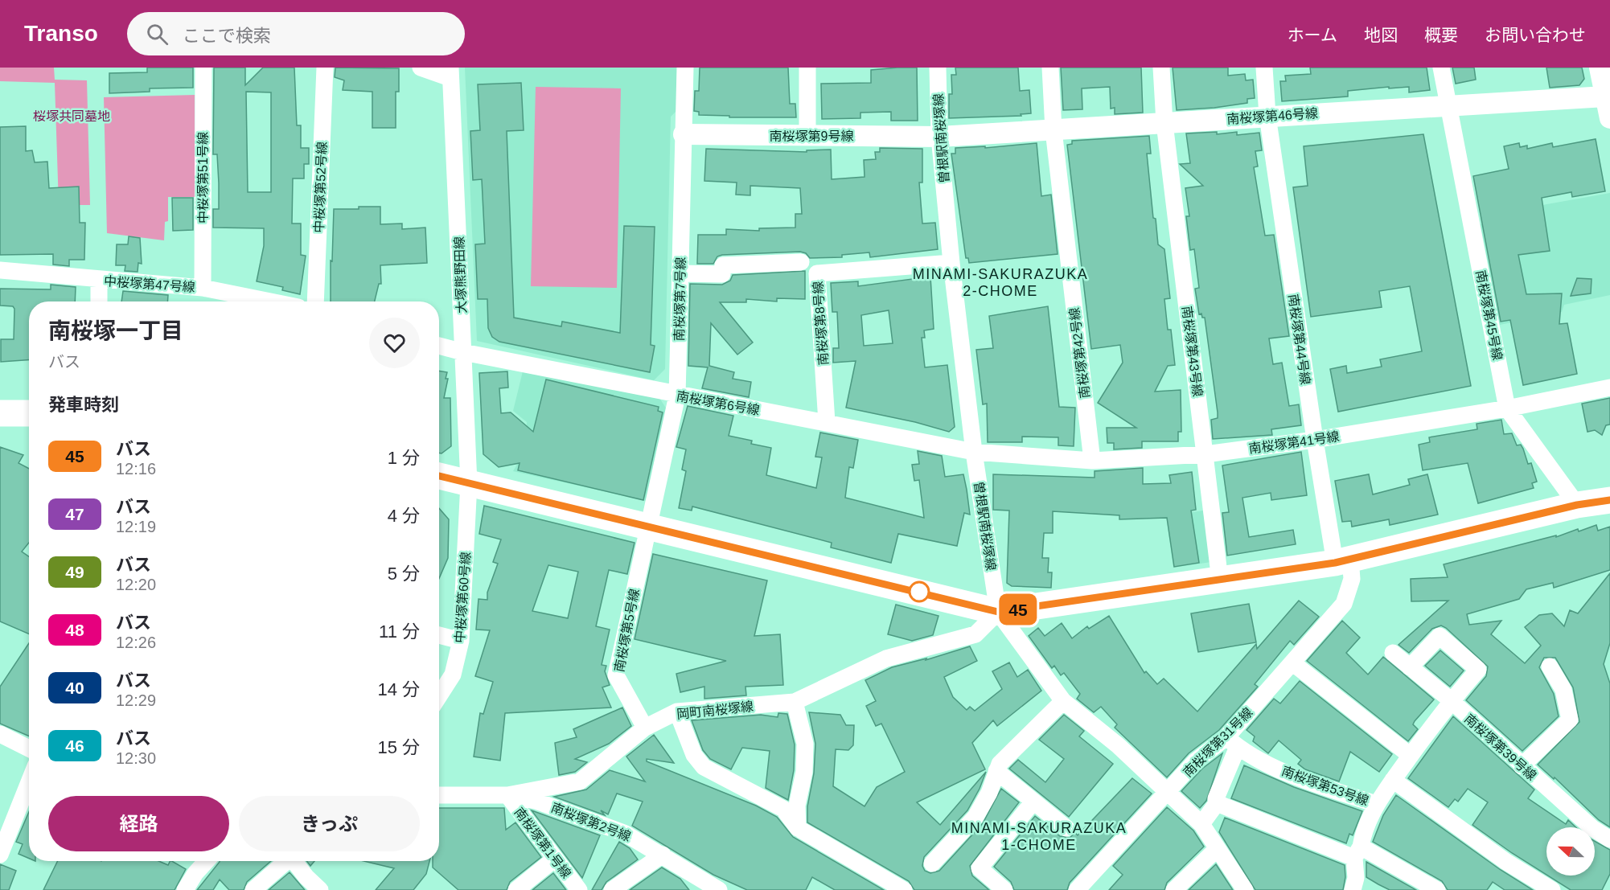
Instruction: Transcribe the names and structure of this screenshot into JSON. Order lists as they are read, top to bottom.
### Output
{
  "streets": {
    "street": [
      "南桜塚第46号線",
      "南桜塚第9号線",
      "曽根駅南桜塚線",
      "中桜塚第51号線",
      "中桜塚第52号線",
      "大塚熊野田線",
      "中桜塚第47号線",
      "南桜塚第7号線",
      "南桜塚第45号線",
      "南桜塚第8号線",
      "南桜塚第44号線",
      "南桜塚第43号線",
      "南桜塚第42号線",
      "南桜塚第6号線",
      "南桜塚第41号線",
      "中桜塚第60号線",
      "南桜塚第5号線",
      "岡町南桜塚線",
      "南桜塚第31号線",
      "南桜塚第39号線",
      "南桜塚第53号線",
      "南桜塚第2号線",
      "南桜塚第1号線"
    ]
  },
  "crossings": [
    ["南桜塚第46号線", "南桜塚第9号線"],
    ["南桜塚第46号線", "曽根駅南桜塚線"],
    ["南桜塚第46号線", "南桜塚第45号線"],
    ["南桜塚第46号線", "南桜塚第44号線"],
    ["南桜塚第46号線", "南桜塚第43号線"],
    ["南桜塚第46号線", "南桜塚第42号線"],
    ["南桜塚第9号線", "曽根駅南桜塚線"],
    ["南桜塚第9号線", "南桜塚第7号線"],
    ["曽根駅南桜塚線", "南桜塚第8号線"],
    ["曽根駅南桜塚線", "南桜塚第6号線"],
    ["曽根駅南桜塚線", "南桜塚第41号線"],
    ["曽根駅南桜塚線", "岡町南桜塚線"],
    ["曽根駅南桜塚線", "南桜塚第31号線"],
    ["中桜塚第51号線", "中桜塚第47号線"],
    ["大塚熊野田線", "南桜塚第6号線"],
    ["大塚熊野田線", "中桜塚第60号線"],
    ["南桜塚第7号線", "南桜塚第6号線"],
    ["南桜塚第7号線", "南桜塚第5号線"],
    ["南桜塚第45号線", "南桜塚第41号線"],
    ["南桜塚第8号線", "南桜塚第6号線"],
    ["南桜塚第44号線", "南桜塚第41号線"],
    ["南桜塚第44号線", "南桜塚第31号線"],
    ["南桜塚第43号線", "南桜塚第41号線"],
    ["南桜塚第42号線", "南桜塚第41号線"],
    ["南桜塚第6号線", "南桜塚第41号線"],
    ["南桜塚第5号線", "岡町南桜塚線"],
    ["岡町南桜塚線", "南桜塚第2号線"],
    ["岡町南桜塚線", "南桜塚第1号線"],
    ["南桜塚第31号線", "南桜塚第53号線"],
    ["南桜塚第2号線", "南桜塚第1号線"]
  ],
  "districts": ["MINAMI-SAKURAZUKA 2-CHOME", "MINAMI-SAKURAZUKA 1-CHOME"],
  "parks": ["桜塚共同墓地"],
  "lines": ["bus line 45"],
  "north": "left",
  "page": {
    "header": "Transo",
    "search": "ここで検索",
    "nav": [
      "ホーム",
      "地図",
      "概要",
      "お問い合わせ"
    ],
    "on_map": "45",
    "heading": [
      ["南桜塚一丁目", "バス"],
      "発車時刻"
    ],
    "list": [
      {
        "mark": "45",
        "name": "バス",
        "note": "12:16",
        "value": "1 分"
      },
      {
        "mark": "47",
        "name": "バス",
        "note": "12:19",
        "value": "4 分"
      },
      {
        "mark": "49",
        "name": "バス",
        "note": "12:20",
        "value": "5 分"
      },
      {
        "mark": "48",
        "name": "バス",
        "note": "12:26",
        "value": "11 分"
      },
      {
        "mark": "40",
        "name": "バス",
        "note": "12:29",
        "value": "14 分"
      },
      {
        "mark": "46",
        "name": "バス",
        "note": "12:30",
        "value": "15 分"
      }
    ],
    "buttons": ["経路", "きっぷ"]
  }
}
